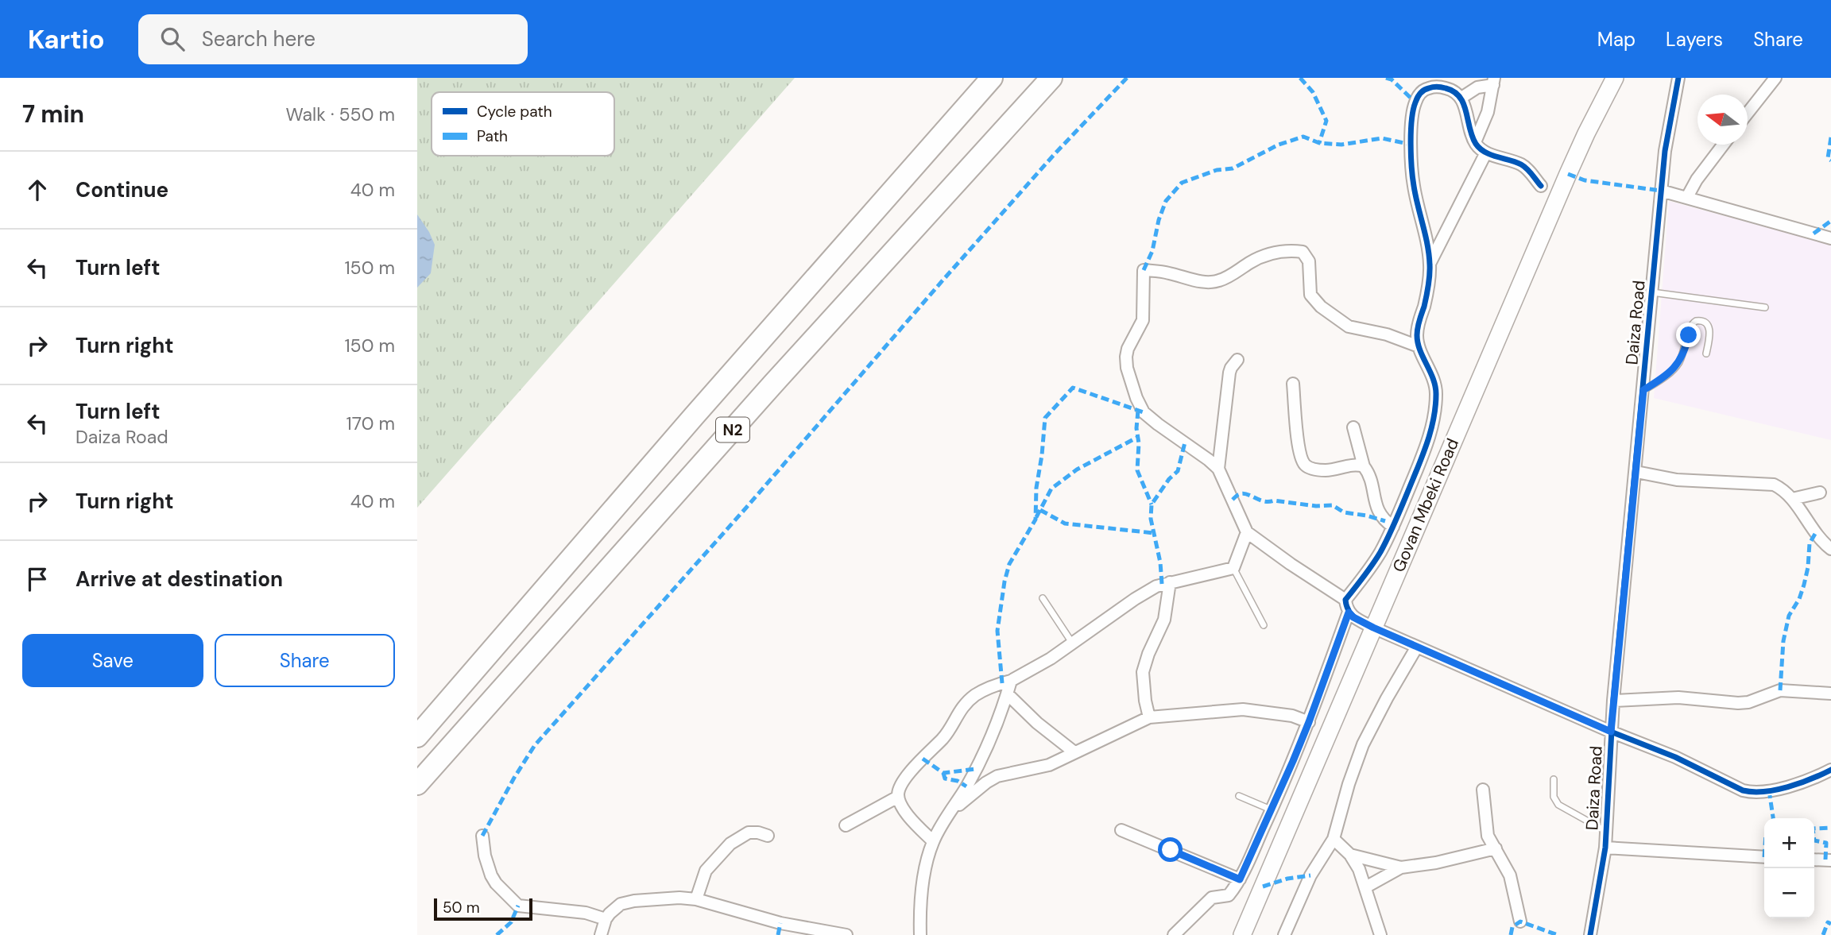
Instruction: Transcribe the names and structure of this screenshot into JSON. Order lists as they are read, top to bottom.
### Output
{
  "streets": {
    "highway": ["N2"],
    "main road": ["Govan Mbeki Road"],
    "street": ["Daiza Road"]
  },
  "legend": ["Cycle path", "Path"],
  "scale_bar": "50 m",
  "north": "left",
  "page": {
    "header": "Kartio",
    "search": "Search here",
    "nav": ["Map", "Layers", "Share"],
    "heading": ["7 min", "Walk · 550 m"],
    "list": [
      ["Continue", "40 m"],
      ["Turn left", "150 m"],
      ["Turn right", "150 m"],
      ["Turn left", "Daiza Road", "170 m"],
      ["Turn right", "40 m"],
      "Arrive at destination"
    ],
    "buttons": ["Save", "Share"],
    "map_buttons": ["+", "−"],
    "scale": "50 m"
  }
}
